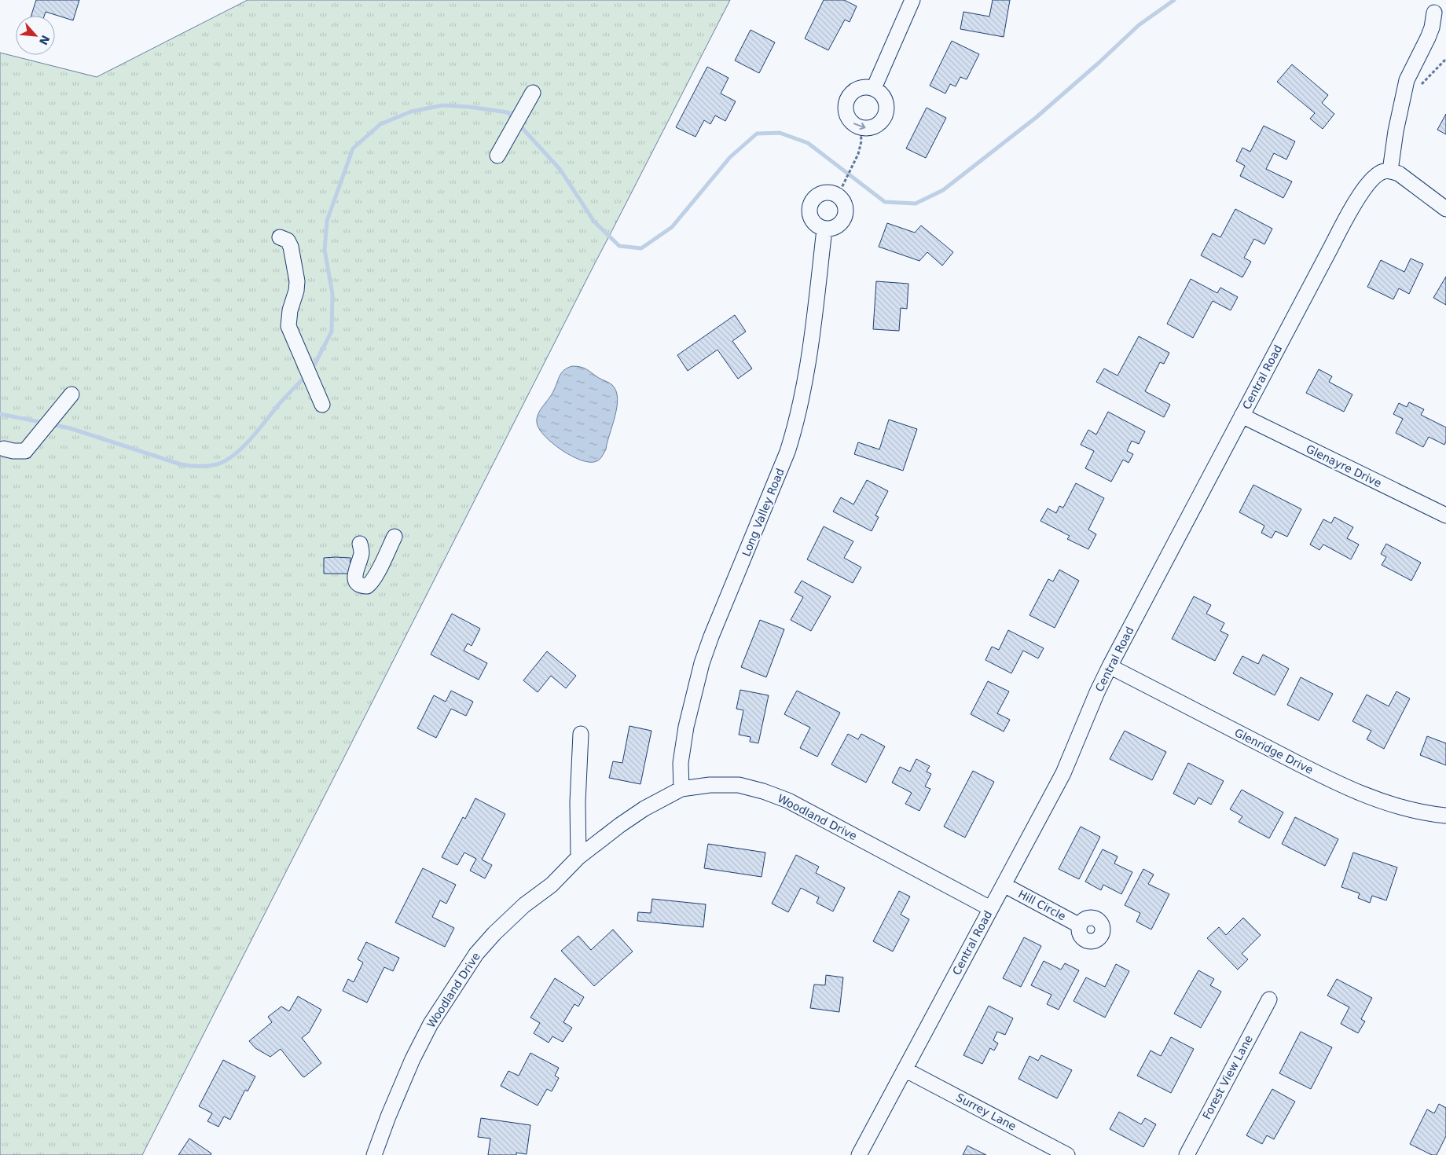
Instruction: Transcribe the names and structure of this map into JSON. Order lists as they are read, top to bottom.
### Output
{
  "streets": {
    "street": [
      "Central Road",
      "Glenayre Drive",
      "Long Valley Road",
      "Glenridge Drive",
      "Woodland Drive",
      "Hill Circle",
      "Forest View Lane",
      "Surrey Lane"
    ]
  },
  "crossings": [
    ["Central Road", "Glenayre Drive"],
    ["Central Road", "Glenridge Drive"],
    ["Central Road", "Woodland Drive"],
    ["Central Road", "Hill Circle"],
    ["Central Road", "Surrey Lane"],
    ["Long Valley Road", "Woodland Drive"]
  ],
  "north": "bottom right"
}
